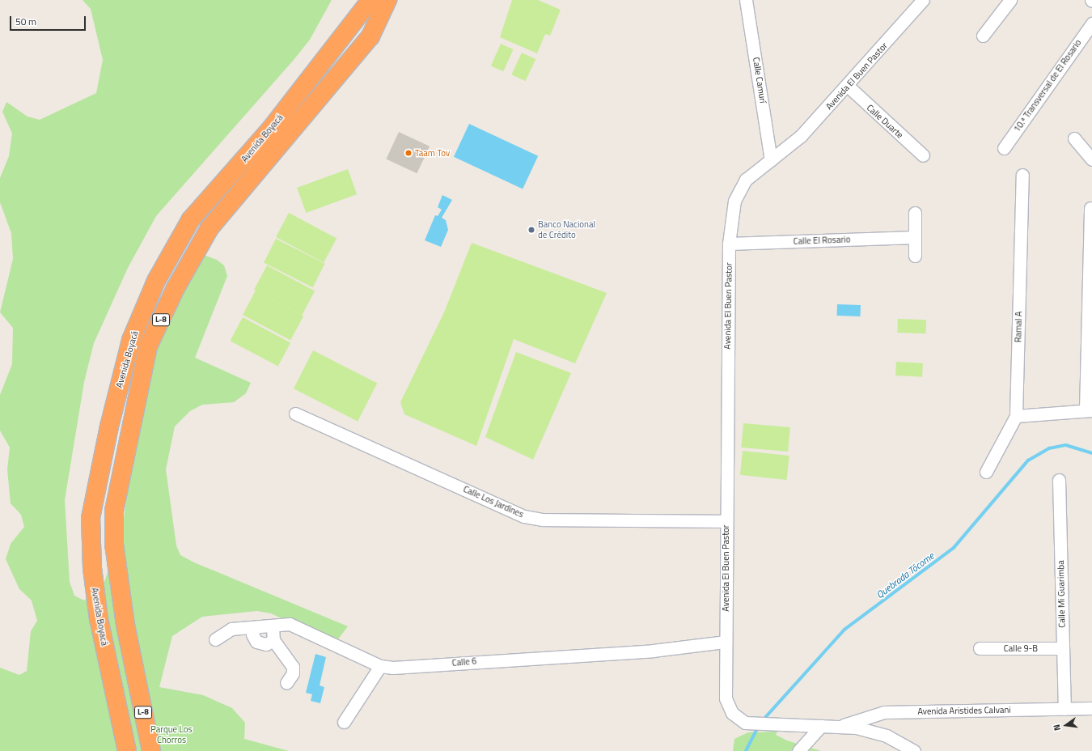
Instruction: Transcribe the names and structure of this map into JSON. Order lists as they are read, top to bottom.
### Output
{
  "streets": {
    "highway": ["Avenida Boyacá", "L-8"],
    "street": [
      "Avenida El Buen Pastor",
      "Calle Camurí",
      "10.ª Transversal de El Rosario",
      "Calle Duarte",
      "Calle El Rosario",
      "Ramal A",
      "Calle Los Jardines",
      "Calle Mi Guarimba",
      "Calle 9-B",
      "Calle 6",
      "Avenida Aristides Calvani"
    ]
  },
  "crossings": [
    ["Avenida El Buen Pastor", "Calle Camurí"],
    ["Avenida El Buen Pastor", "Calle Duarte"],
    ["Avenida El Buen Pastor", "Calle El Rosario"],
    ["Avenida El Buen Pastor", "Calle Los Jardines"],
    ["Avenida El Buen Pastor", "Calle 6"],
    ["Avenida El Buen Pastor", "Avenida Aristides Calvani"],
    ["Calle Mi Guarimba", "Calle 9-B"],
    ["Calle Mi Guarimba", "Avenida Aristides Calvani"]
  ],
  "water": ["Quebrada Tócome"],
  "parks": ["Parque Los Chorros"],
  "places": ["Taam Tov", "Banco Nacional de Crédito"],
  "scale_bar": "50 m",
  "north": "left"
}
